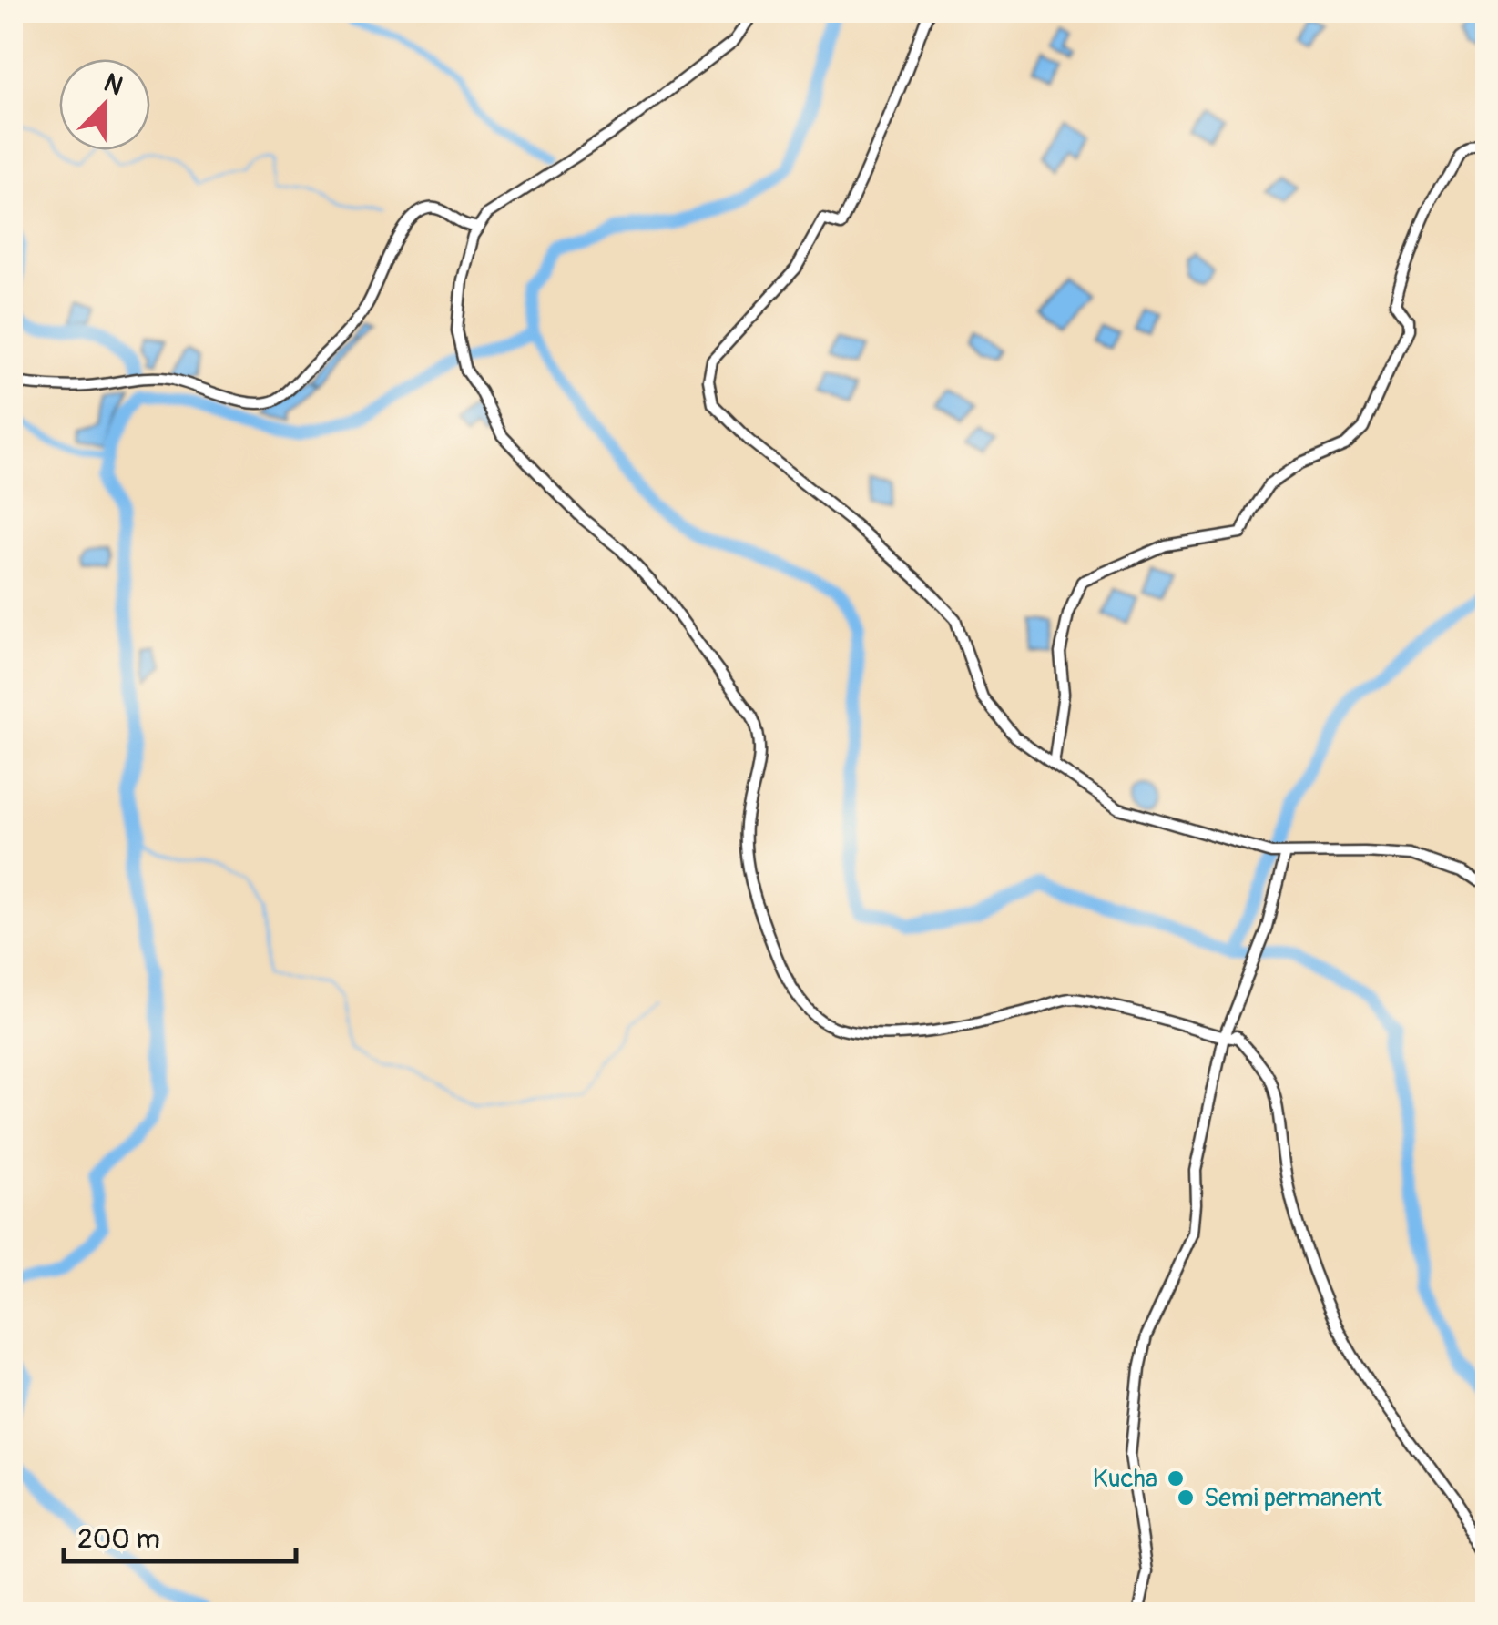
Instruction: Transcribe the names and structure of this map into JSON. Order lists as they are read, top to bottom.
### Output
{
  "places": ["Kucha", "Semi permanent"],
  "scale_bar": "200 m",
  "north": "top right"
}
